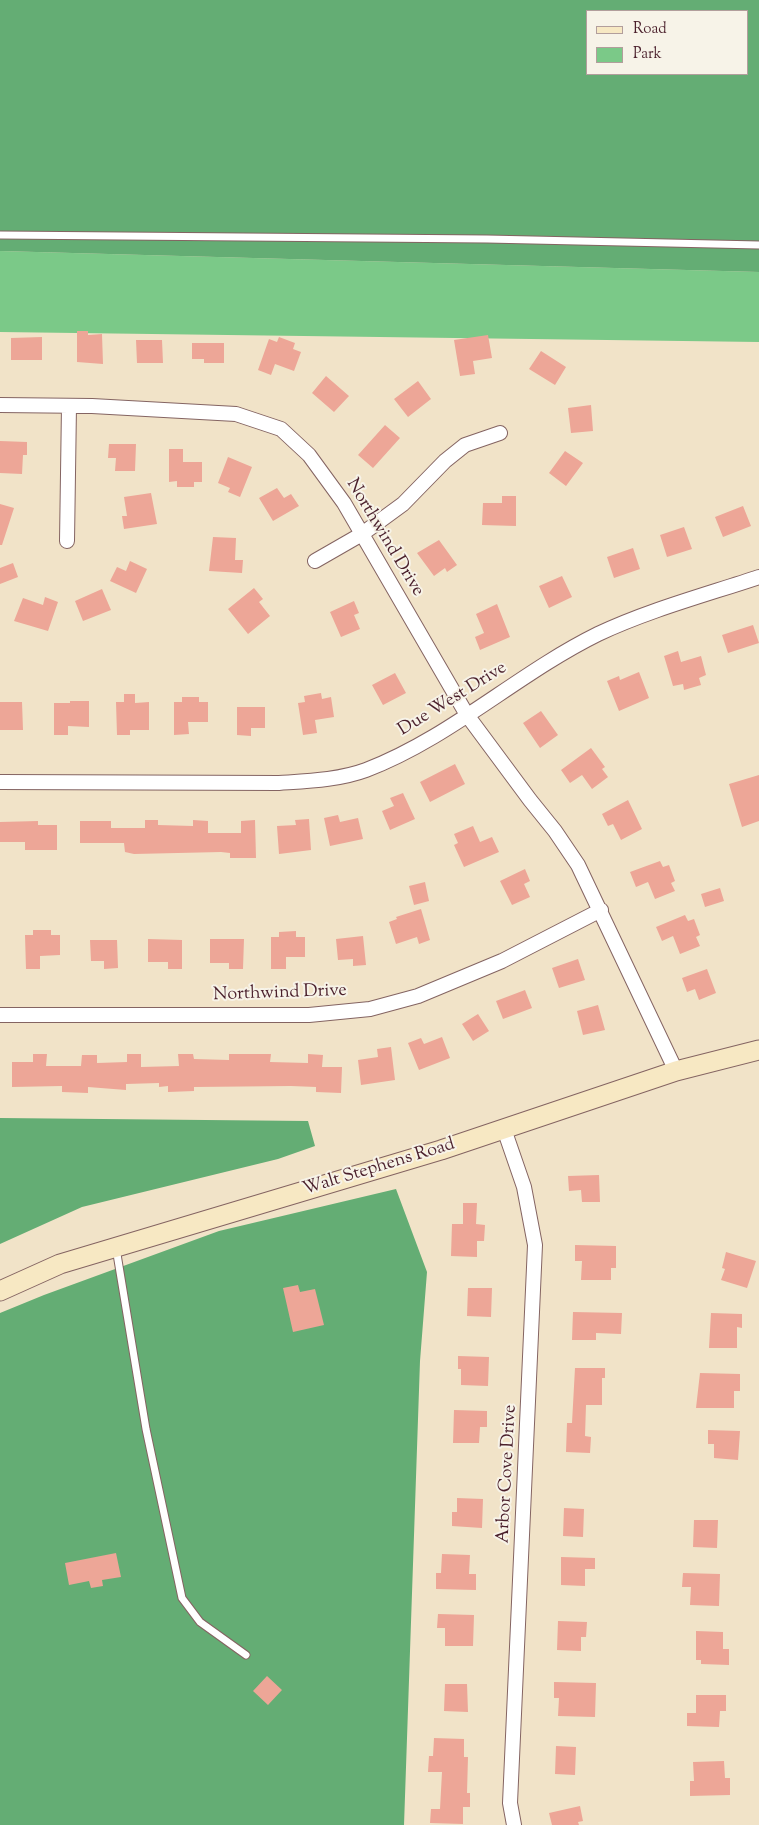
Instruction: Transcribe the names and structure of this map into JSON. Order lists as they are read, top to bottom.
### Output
{
  "streets": {
    "street": [
      "Northwind Drive",
      "Due West Drive",
      "Walt Stephens Road",
      "Arbor Cove Drive"
    ]
  },
  "crossings": [
    ["Northwind Drive", "Due West Drive"],
    ["Northwind Drive", "Walt Stephens Road"],
    ["Walt Stephens Road", "Arbor Cove Drive"]
  ],
  "legend": ["Road", "Park"]
}
